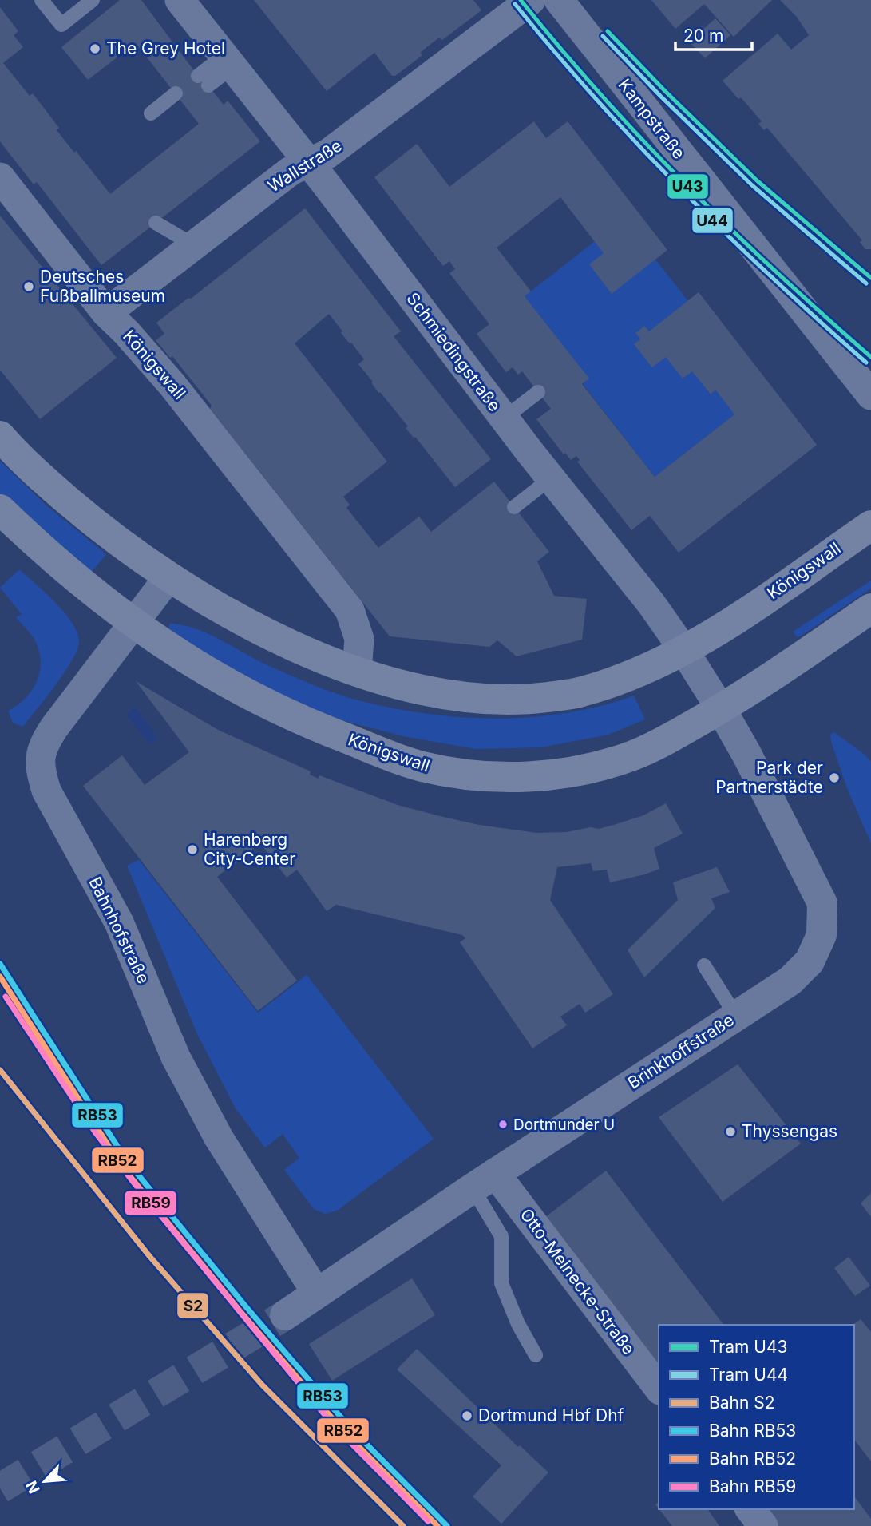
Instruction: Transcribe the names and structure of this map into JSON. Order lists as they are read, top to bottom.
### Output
{
  "streets": {
    "main road": ["Königswall"],
    "street": [
      "Kampstraße",
      "Wallstraße",
      "Schmiedingstraße",
      "Bahnhofstraße",
      "Brinkhoffstraße",
      "Otto-Meinecke-Straße"
    ]
  },
  "crossings": [
    ["Wallstraße", "Schmiedingstraße"],
    ["Wallstraße", "Königswall"],
    ["Schmiedingstraße", "Königswall"],
    ["Schmiedingstraße", "Brinkhoffstraße"],
    ["Königswall", "Bahnhofstraße"],
    ["Königswall", "Brinkhoffstraße"],
    ["Bahnhofstraße", "Brinkhoffstraße"],
    ["Brinkhoffstraße", "Otto-Meinecke-Straße"]
  ],
  "places": [
    "The Grey Hotel",
    "Deutsches Fußballmuseum",
    "Park der Partnerstädte",
    "Harenberg City-Center",
    "Dortmunder U",
    "Thyssengas",
    "Dortmund Hbf Dhf"
  ],
  "lines": [
    "tram line U43",
    "tram line U44",
    "rail line RB53",
    "rail line RB52",
    "rail line RB59",
    "rail line S2"
  ],
  "legend": [
    "Tram U43",
    "Tram U44",
    "Bahn S2",
    "Bahn RB53",
    "Bahn RB52",
    "Bahn RB59"
  ],
  "scale_bar": "20 m",
  "north": "bottom left"
}
